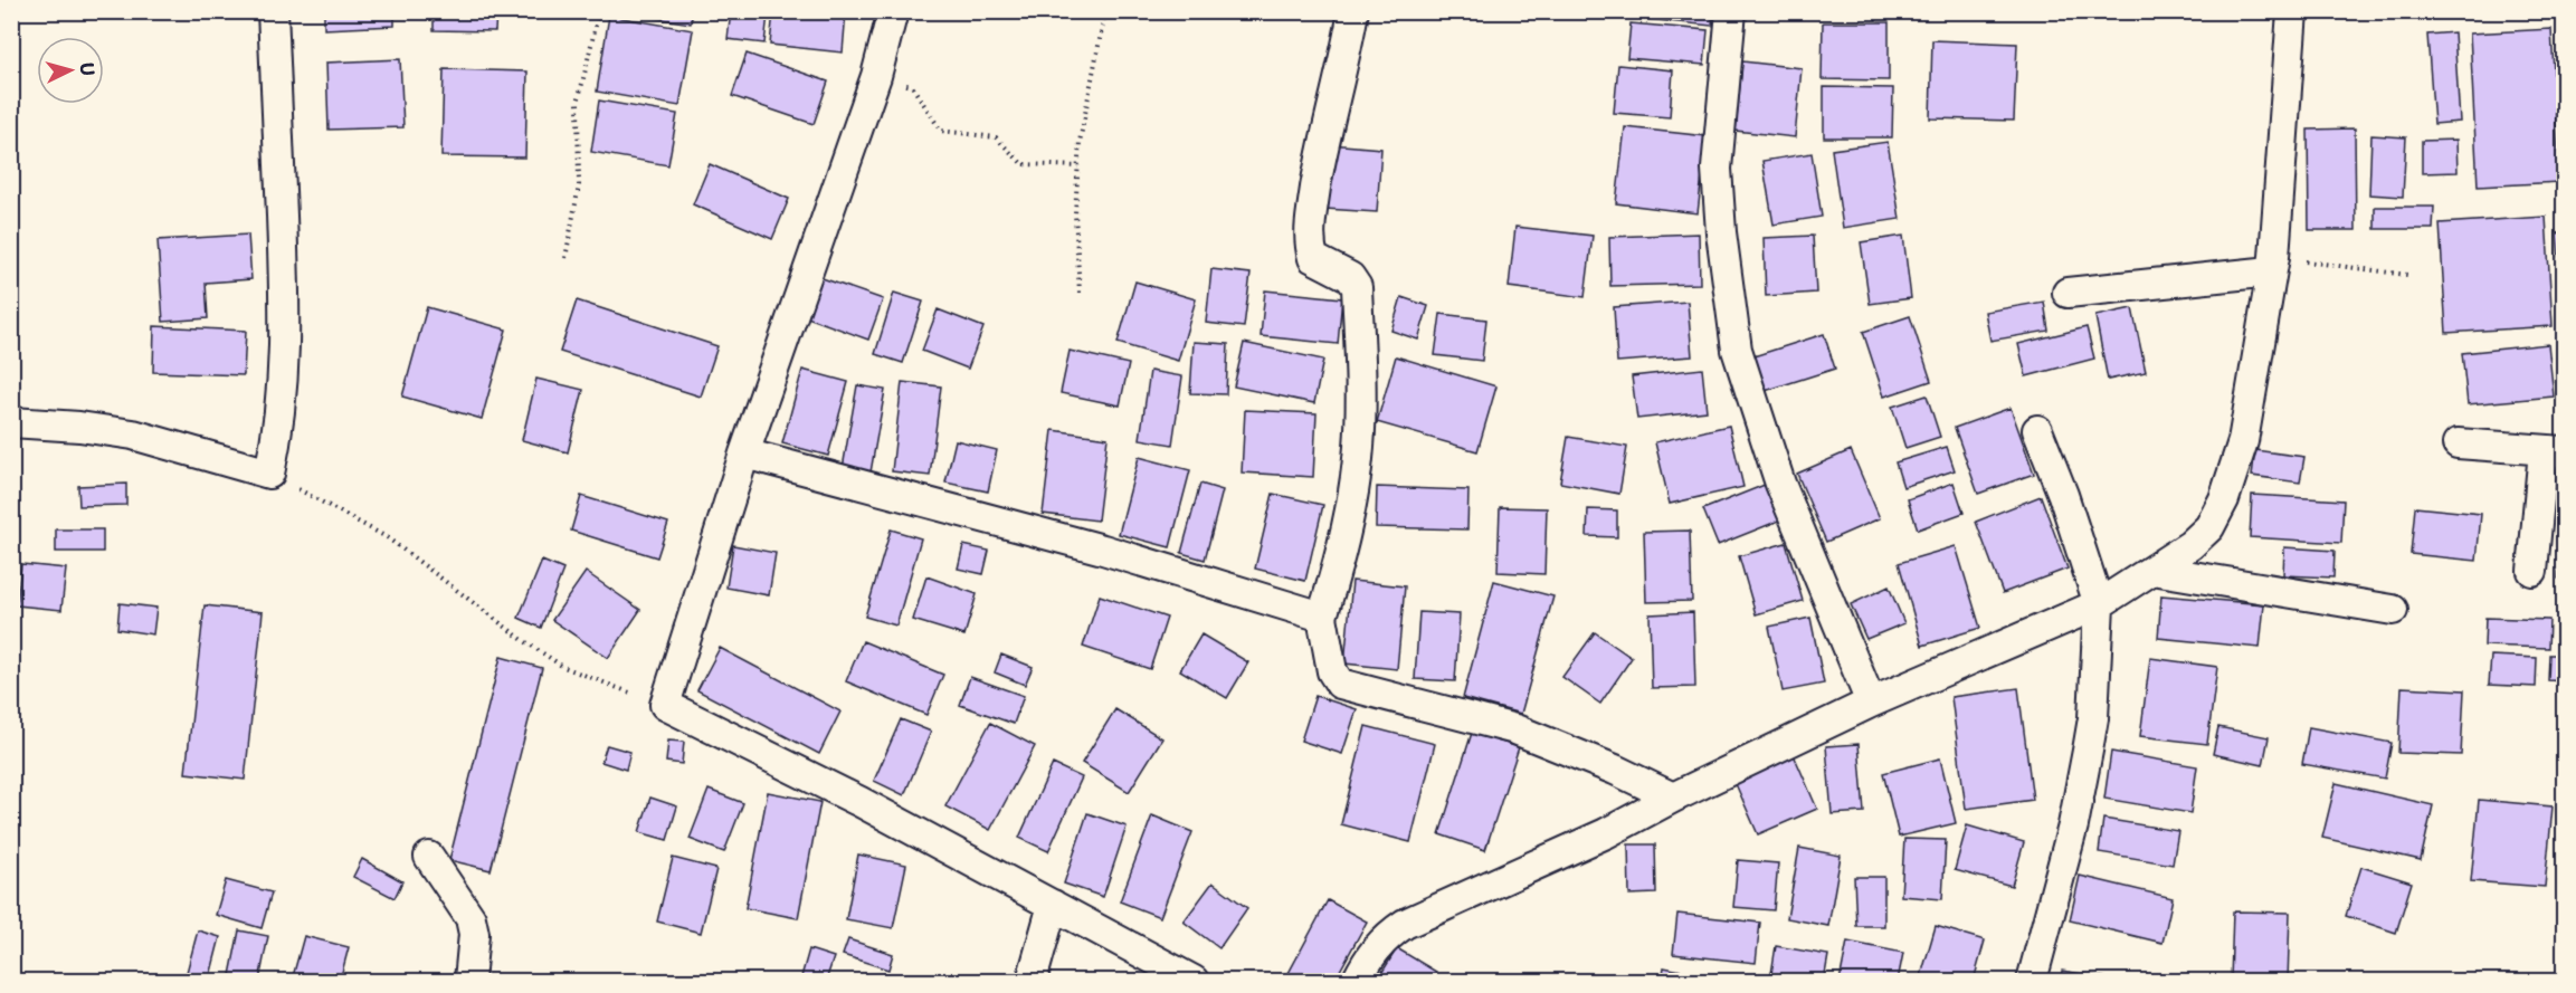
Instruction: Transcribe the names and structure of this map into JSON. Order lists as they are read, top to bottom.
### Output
{
  "north": "right"
}
